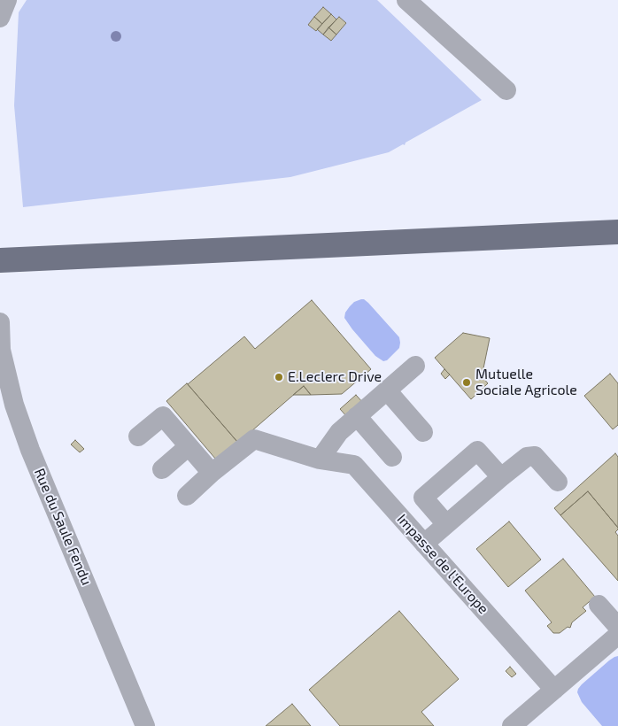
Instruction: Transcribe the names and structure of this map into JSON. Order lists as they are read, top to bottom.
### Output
{
  "streets": {
    "street": ["Rue du Saule Fendu", "Impasse de l'Europe"]
  },
  "places": ["E.Leclerc Drive", "Mutuelle Sociale Agricole"]
}
